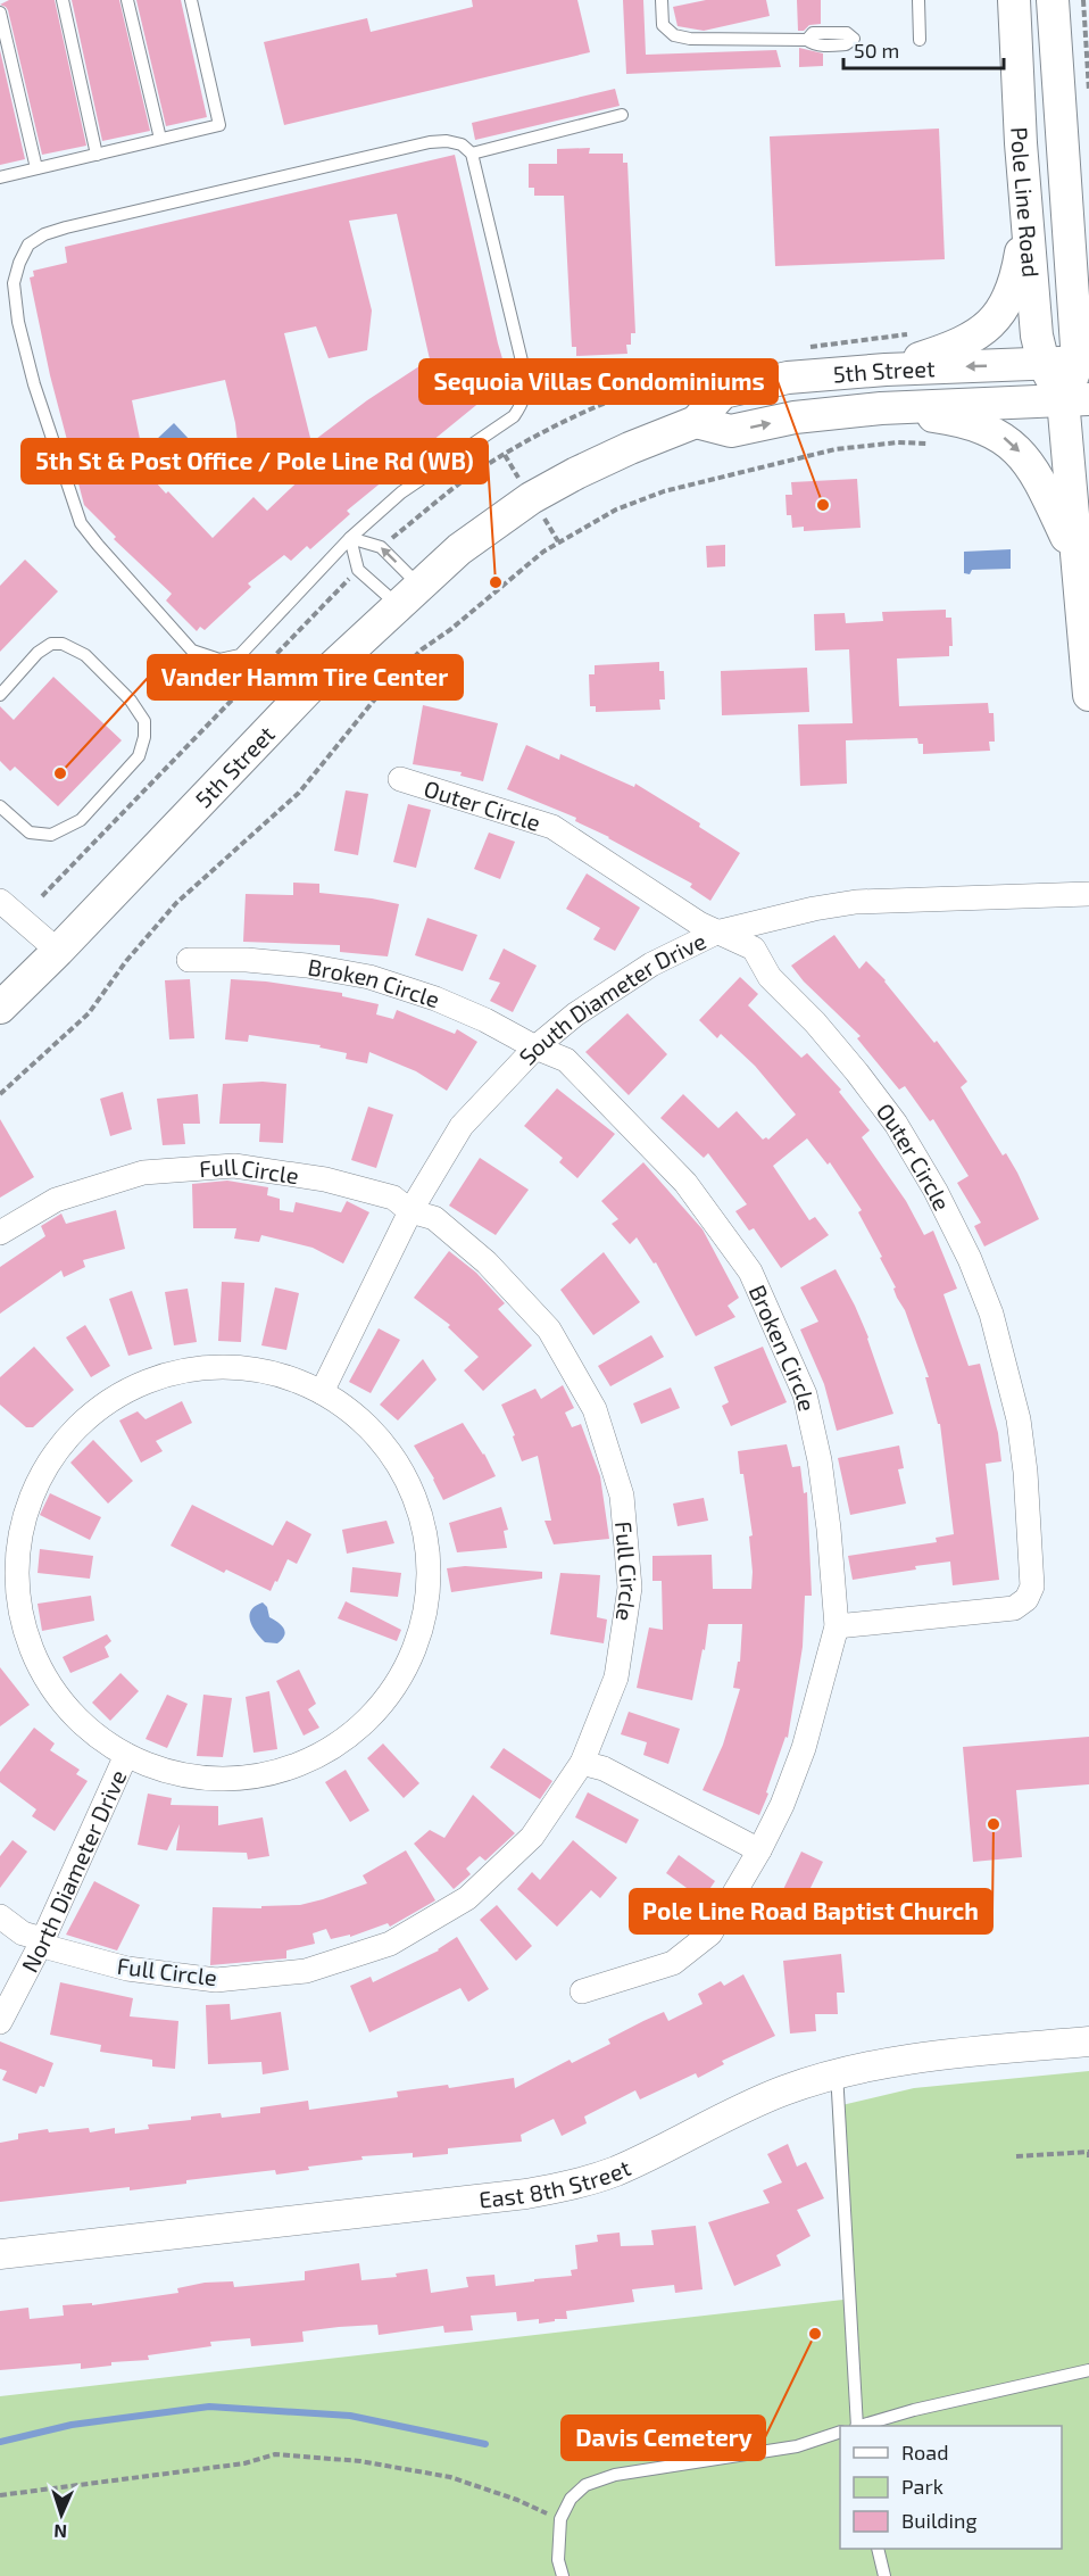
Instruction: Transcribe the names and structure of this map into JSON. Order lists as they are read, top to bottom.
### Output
{
  "streets": {
    "main road": ["Pole Line Road", "5th Street"],
    "street": [
      "Outer Circle",
      "Broken Circle",
      "South Diameter Drive",
      "Full Circle",
      "North Diameter Drive",
      "East 8th Street"
    ]
  },
  "crossings": [
    ["Pole Line Road", "5th Street"],
    ["Outer Circle", "Broken Circle"],
    ["Outer Circle", "South Diameter Drive"],
    ["Broken Circle", "South Diameter Drive"],
    ["South Diameter Drive", "Full Circle"],
    ["Full Circle", "North Diameter Drive"]
  ],
  "places": [
    "Sequoia Villas Condominiums",
    "5th St & Post Office / Pole Line Rd (WB)",
    "Vander Hamm Tire Center",
    "Pole Line Road Baptist Church",
    "Davis Cemetery"
  ],
  "legend": ["Road", "Park", "Building"],
  "scale_bar": "50 m",
  "north": "bottom"
}
